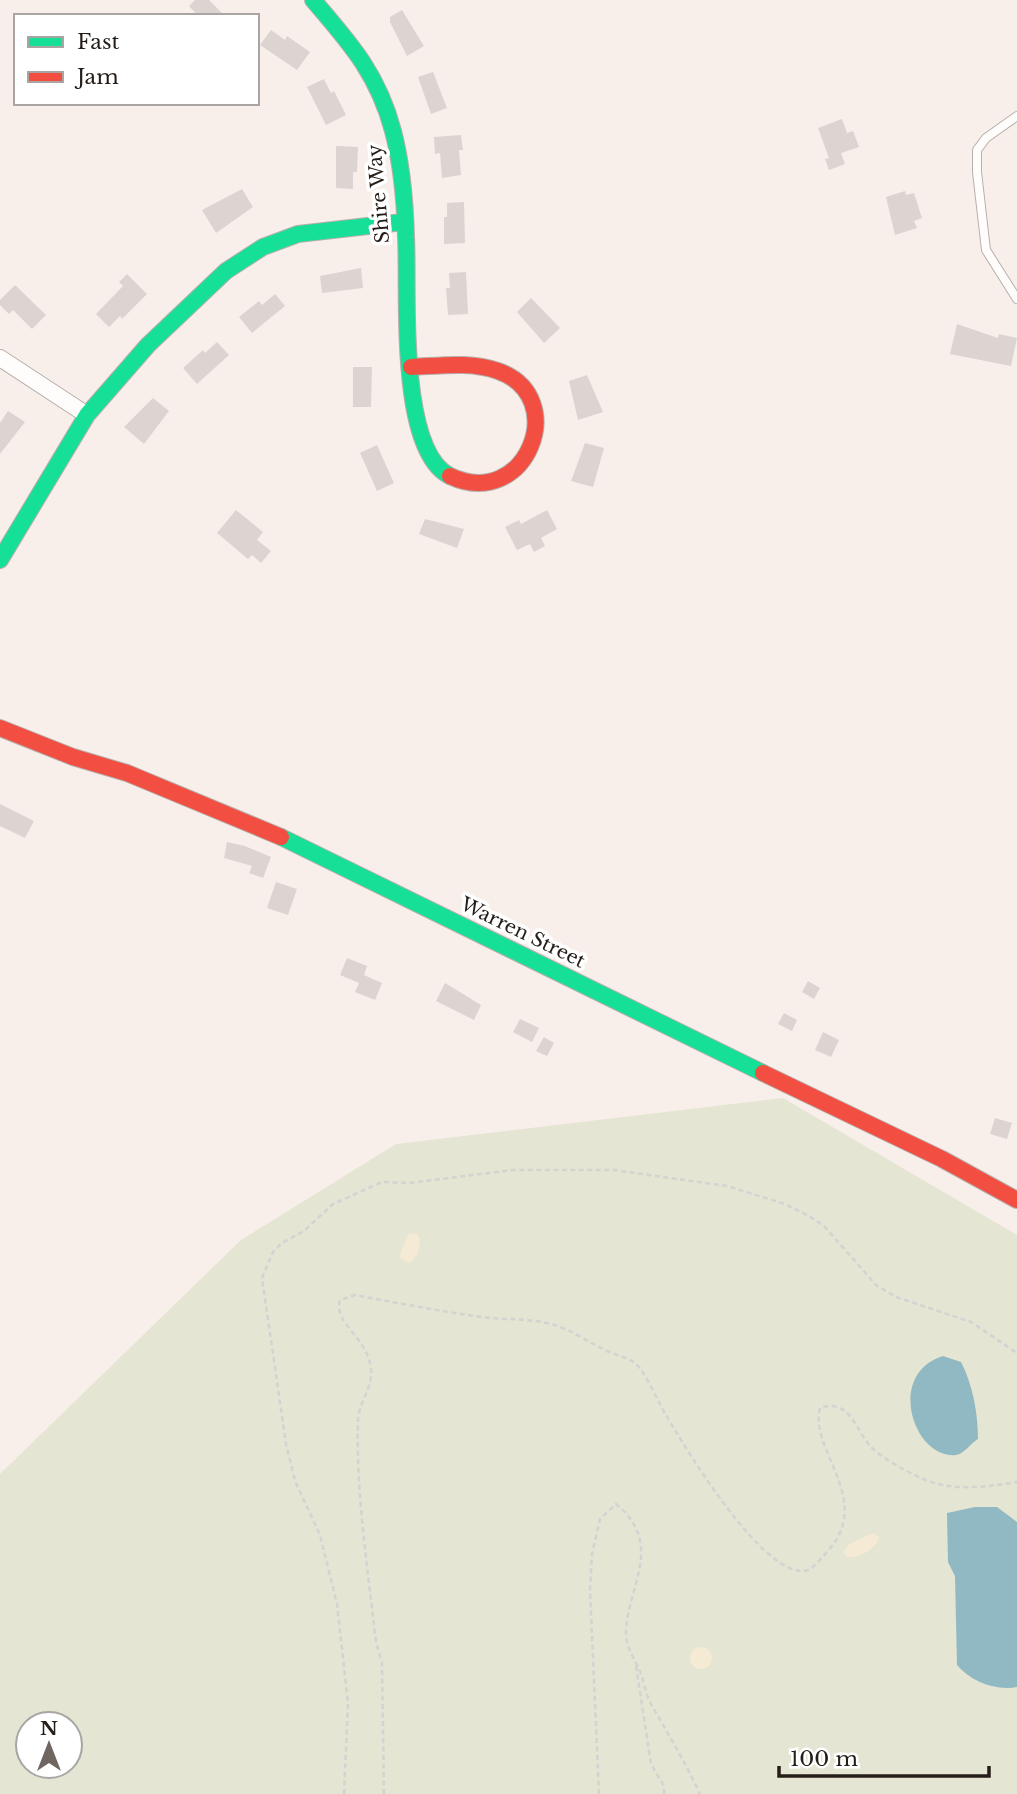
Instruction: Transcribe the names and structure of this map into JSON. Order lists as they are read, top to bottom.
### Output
{
  "streets": {
    "street": ["Shire Way", "Warren Street"]
  },
  "legend": ["Fast", "Jam"],
  "scale_bar": "100 m",
  "north": "top"
}
